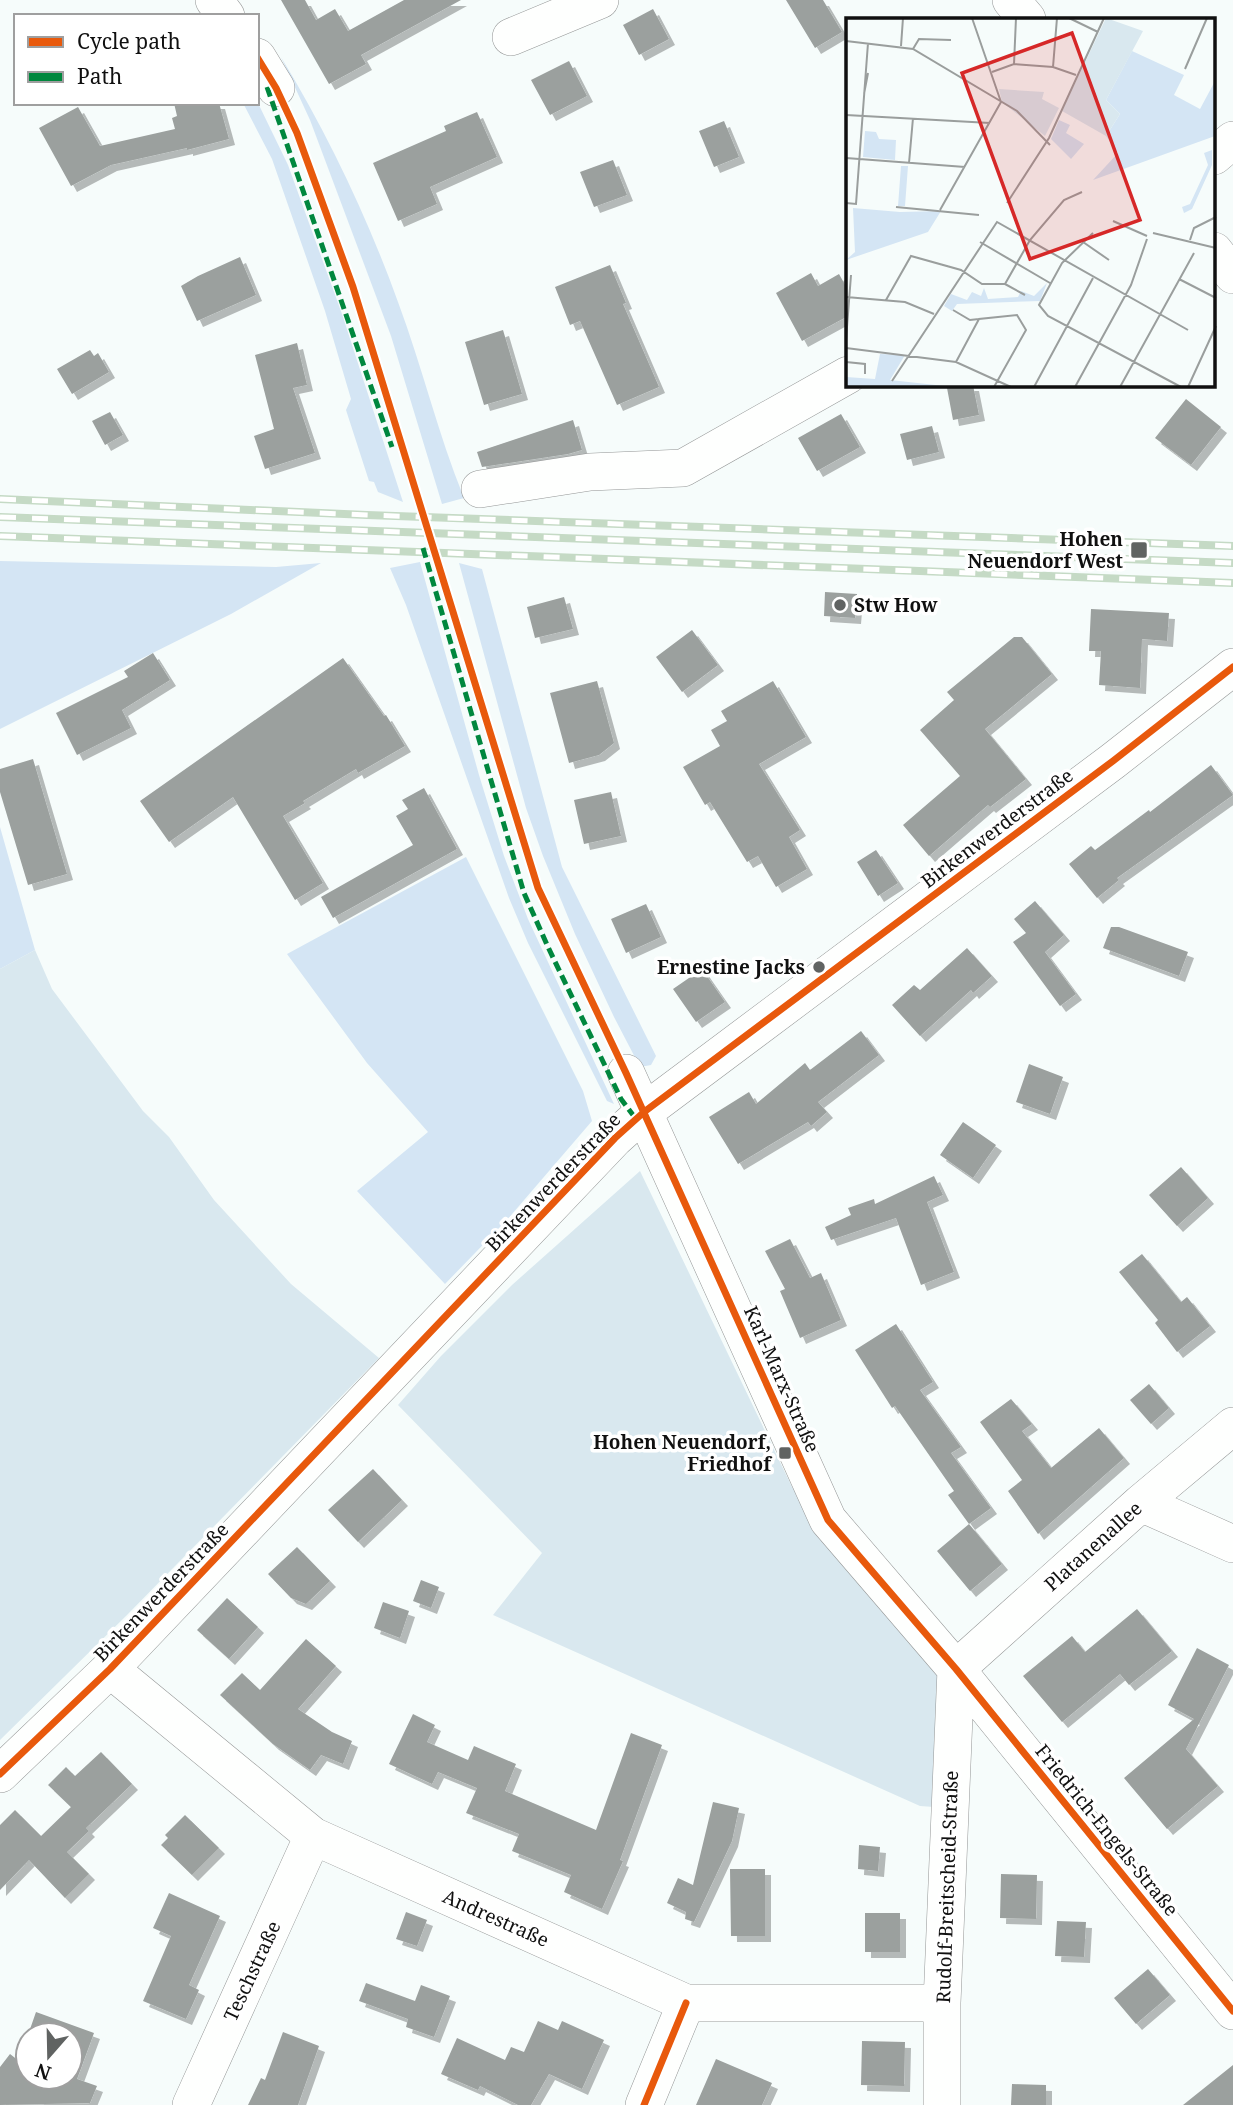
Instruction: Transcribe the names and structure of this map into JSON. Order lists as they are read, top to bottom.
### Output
{
  "streets": {
    "street": [
      "Birkenwerderstraße",
      "Karl-Marx-Straße",
      "Platanenallee",
      "Friedrich-Engels-Straße",
      "Rudolf-Breitscheid-Straße",
      "Andrestraße",
      "Teschstraße"
    ]
  },
  "crossings": [
    ["Birkenwerderstraße", "Karl-Marx-Straße"],
    ["Birkenwerderstraße", "Andrestraße"],
    ["Karl-Marx-Straße", "Platanenallee"],
    ["Karl-Marx-Straße", "Friedrich-Engels-Straße"],
    ["Karl-Marx-Straße", "Rudolf-Breitscheid-Straße"],
    ["Platanenallee", "Friedrich-Engels-Straße"],
    ["Platanenallee", "Rudolf-Breitscheid-Straße"],
    ["Friedrich-Engels-Straße", "Rudolf-Breitscheid-Straße"],
    ["Rudolf-Breitscheid-Straße", "Andrestraße"],
    ["Andrestraße", "Teschstraße"]
  ],
  "places": {
    "transit": ["Hohen Neuendorf West", "Hohen Neuendorf, Friedhof"],
    "other": ["Stw How", "Ernestine Jacks"]
  },
  "legend": ["Cycle path", "Path"],
  "north": "bottom"
}
